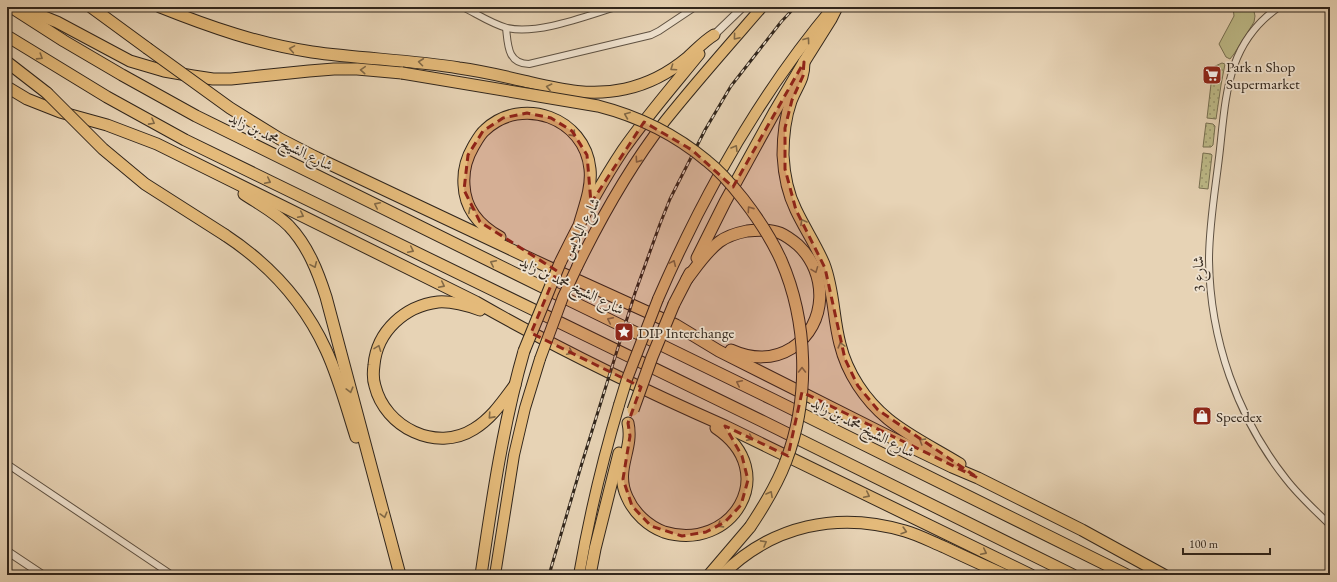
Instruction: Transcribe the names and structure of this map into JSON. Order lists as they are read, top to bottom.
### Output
{
  "streets": {
    "highway": ["شارع الشيخ محمد بن زايد", "شارع اليلايس"],
    "street": ["شارع 3"]
  },
  "places": {
    "supermarket": ["Park n Shop Supermarket"],
    "place": ["DIP Interchange"],
    "shop": ["Speedex"]
  },
  "scale_bar": "100 m"
}
